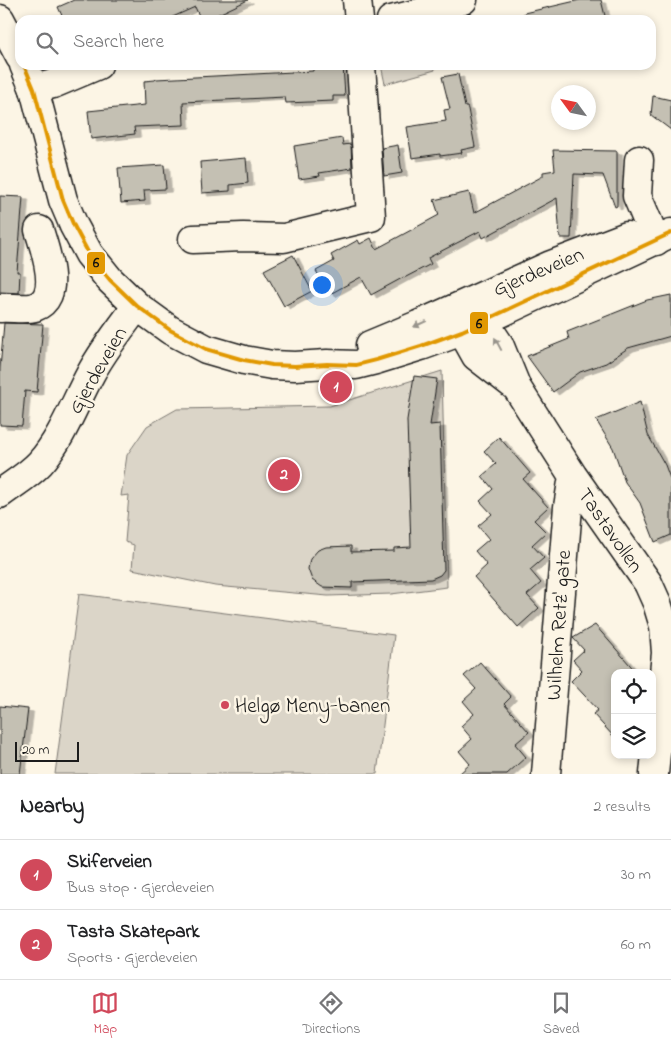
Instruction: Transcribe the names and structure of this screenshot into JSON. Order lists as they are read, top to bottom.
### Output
{
  "streets": {
    "street": ["Gjerdeveien", "Tastavollen", "Wilhelm Retz' gate"]
  },
  "crossings": [
    ["Gjerdeveien", "Tastavollen"],
    ["Tastavollen", "Wilhelm Retz' gate"]
  ],
  "places": ["Helgø Meny-banen"],
  "lines": ["transit line 6"],
  "scale_bar": "20 m",
  "north": "top left",
  "page": {
    "search": "Search here",
    "pins": ["1", "2"],
    "scale": "20 m",
    "heading": ["Nearby", "2 results"],
    "list": [
      {
        "mark": "1",
        "name": "Skiferveien",
        "note": "Bus stop · Gjerdeveien",
        "value": "30 m"
      },
      {
        "mark": "2",
        "name": "Tasta Skatepark",
        "note": "Sports · Gjerdeveien",
        "value": "60 m"
      }
    ],
    "nav": ["Map", "Directions", "Saved"]
  }
}
